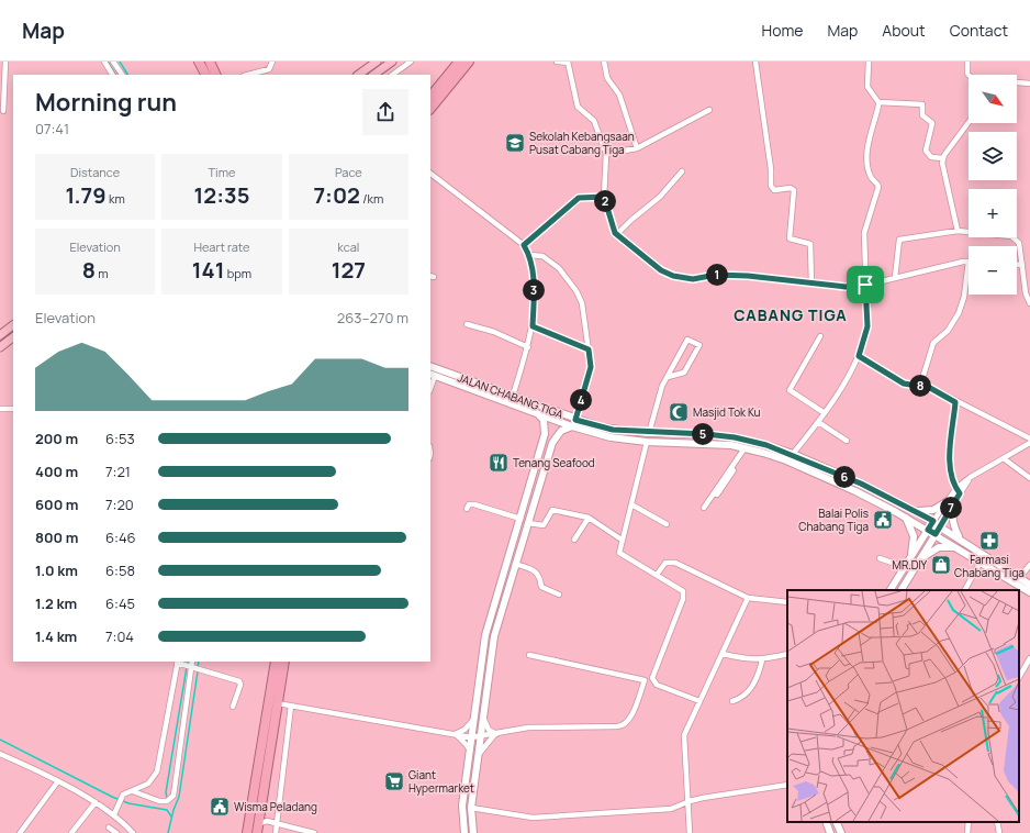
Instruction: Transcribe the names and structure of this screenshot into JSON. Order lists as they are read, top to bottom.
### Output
{
  "streets": {
    "main road": ["JALAN CHABANG TIGA"]
  },
  "districts": ["CABANG TIGA"],
  "places": {
    "school or university": ["Sekolah Kebangsaan Pusat Cabang Tiga"],
    "mosque": ["Masjid Tok Ku"],
    "restaurant": ["Tenang Seafood"],
    "public building": ["Balai Polis Chabang Tiga", "Wisma Peladang"],
    "pharmacy": ["Farmasi Chabang Tiga"],
    "shop": ["MR.DIY"],
    "supermarket": ["Giant Hypermarket"]
  },
  "north": "bottom right",
  "page": {
    "header": "Map",
    "nav": [
      "Home",
      "Map",
      "About",
      "Contact"
    ],
    "map_buttons": ["+", "−"],
    "heading": ["Morning run", "07:41"],
    "stats": [
      ["Distance", "1.79 km"],
      ["Time", "12:35"],
      ["Pace", "7:02 /km"],
      ["Elevation", "8 m"],
      ["Heart rate", "141 bpm"],
      ["kcal", "127"]
    ],
    "pins": [
      "2",
      "1",
      "3",
      "8",
      "4",
      "5",
      "6",
      "7"
    ],
    "chart": ["Elevation", "263–270 m"],
    "list": [
      {
        "name": "200 m",
        "note": "6:53"
      },
      {
        "name": "400 m",
        "note": "7:21"
      },
      {
        "name": "600 m",
        "note": "7:20"
      },
      {
        "name": "800 m",
        "note": "6:46"
      },
      {
        "name": "1.0 km",
        "note": "6:58"
      },
      {
        "name": "1.2 km",
        "note": "6:45"
      },
      {
        "name": "1.4 km",
        "note": "7:04"
      }
    ]
  }
}
